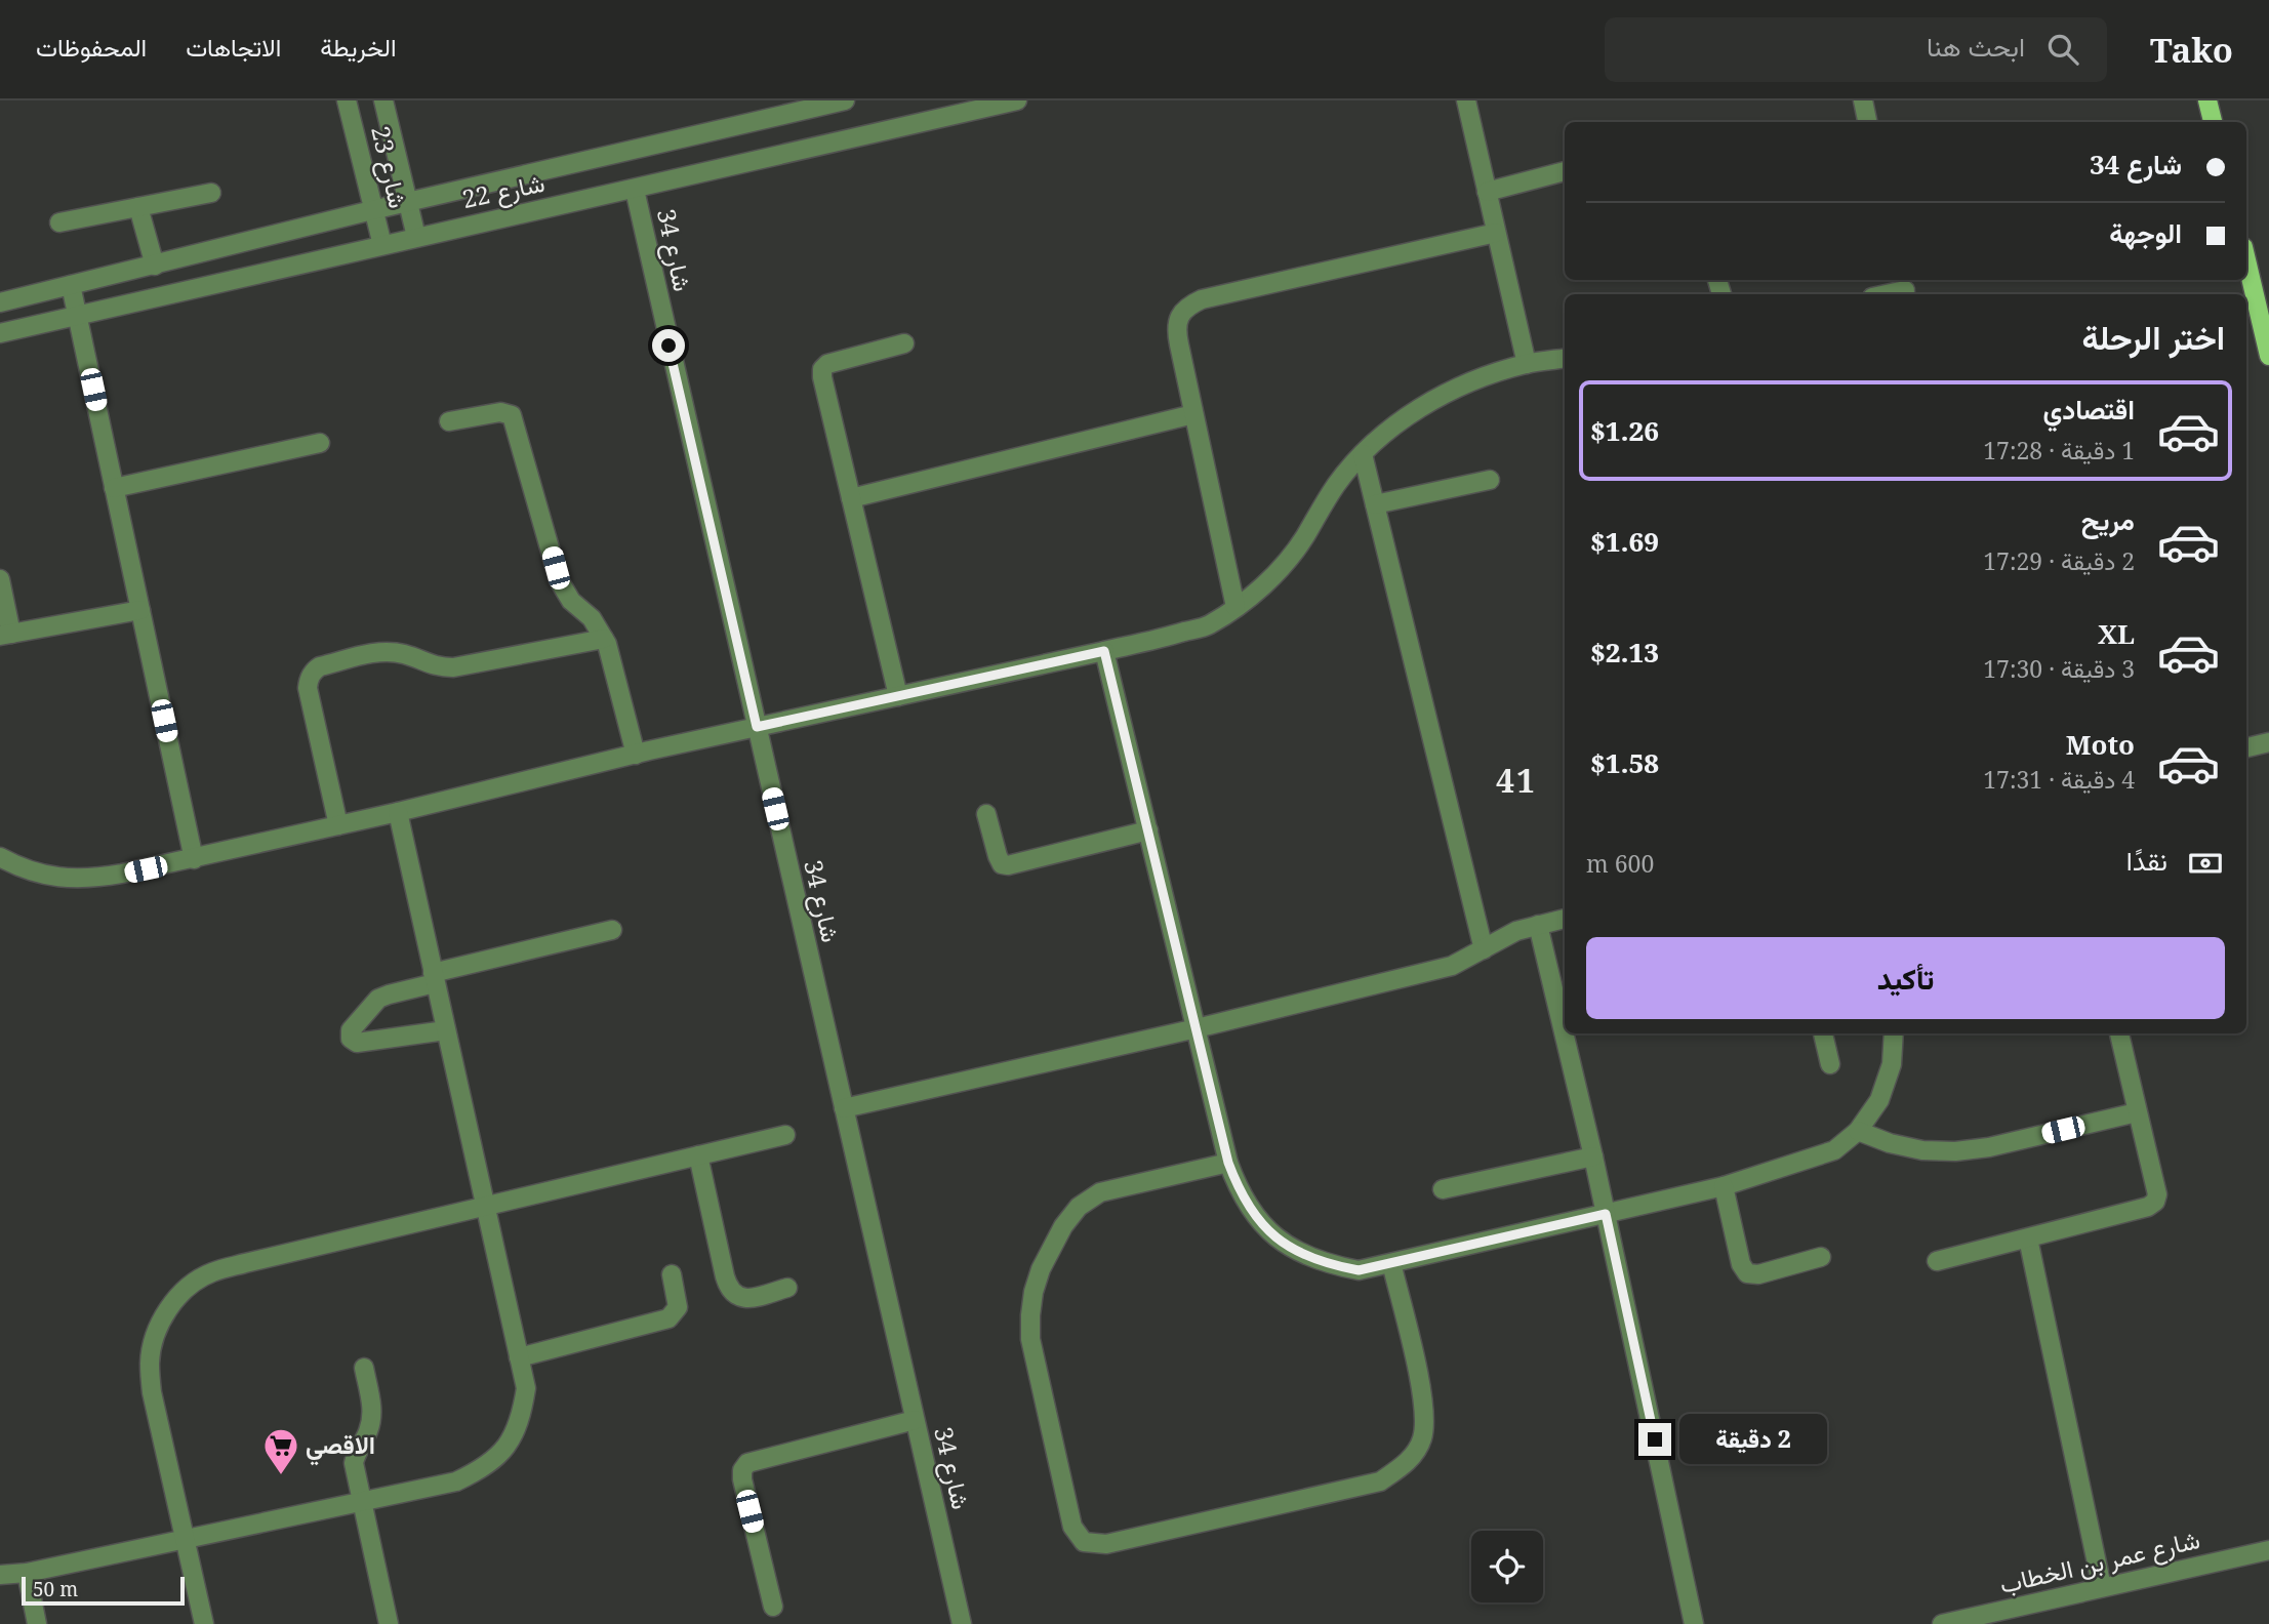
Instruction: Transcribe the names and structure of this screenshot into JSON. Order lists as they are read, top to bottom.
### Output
{
  "streets": {
    "street": [
      "شارع 23",
      "شارع 22",
      "شارع 34",
      "شارع عمر بن الخطاب"
    ]
  },
  "crossings": [
    ["شارع 23", "شارع 22"],
    ["شارع 22", "شارع 34"]
  ],
  "districts": ["41"],
  "places": {
    "supermarket": ["الاقصي"]
  },
  "scale_bar": "50 m",
  "page": {
    "header": "Tako",
    "search": "ابحث هنا",
    "nav": ["الخريطة", "الاتجاهات", "المحفوظات"],
    "banner": ["شارع 34", "الوجهة"],
    "heading": "اختر الرحلة",
    "list": [
      {
        "name": "اقتصادي",
        "note": "1 دقيقة · 17:28",
        "value": "$1.26"
      },
      {
        "name": "مريح",
        "note": "2 دقيقة · 17:29",
        "value": "$1.69"
      },
      {
        "name": "XL",
        "note": "3 دقيقة · 17:30",
        "value": "$2.13"
      },
      {
        "name": "Moto",
        "note": "4 دقيقة · 17:31",
        "value": "$1.58"
      }
    ],
    "pay": ["نقدًا", "600 m"],
    "buttons": "تأكيد",
    "bubble": "2 دقيقة",
    "scale": "50 m"
  }
}
